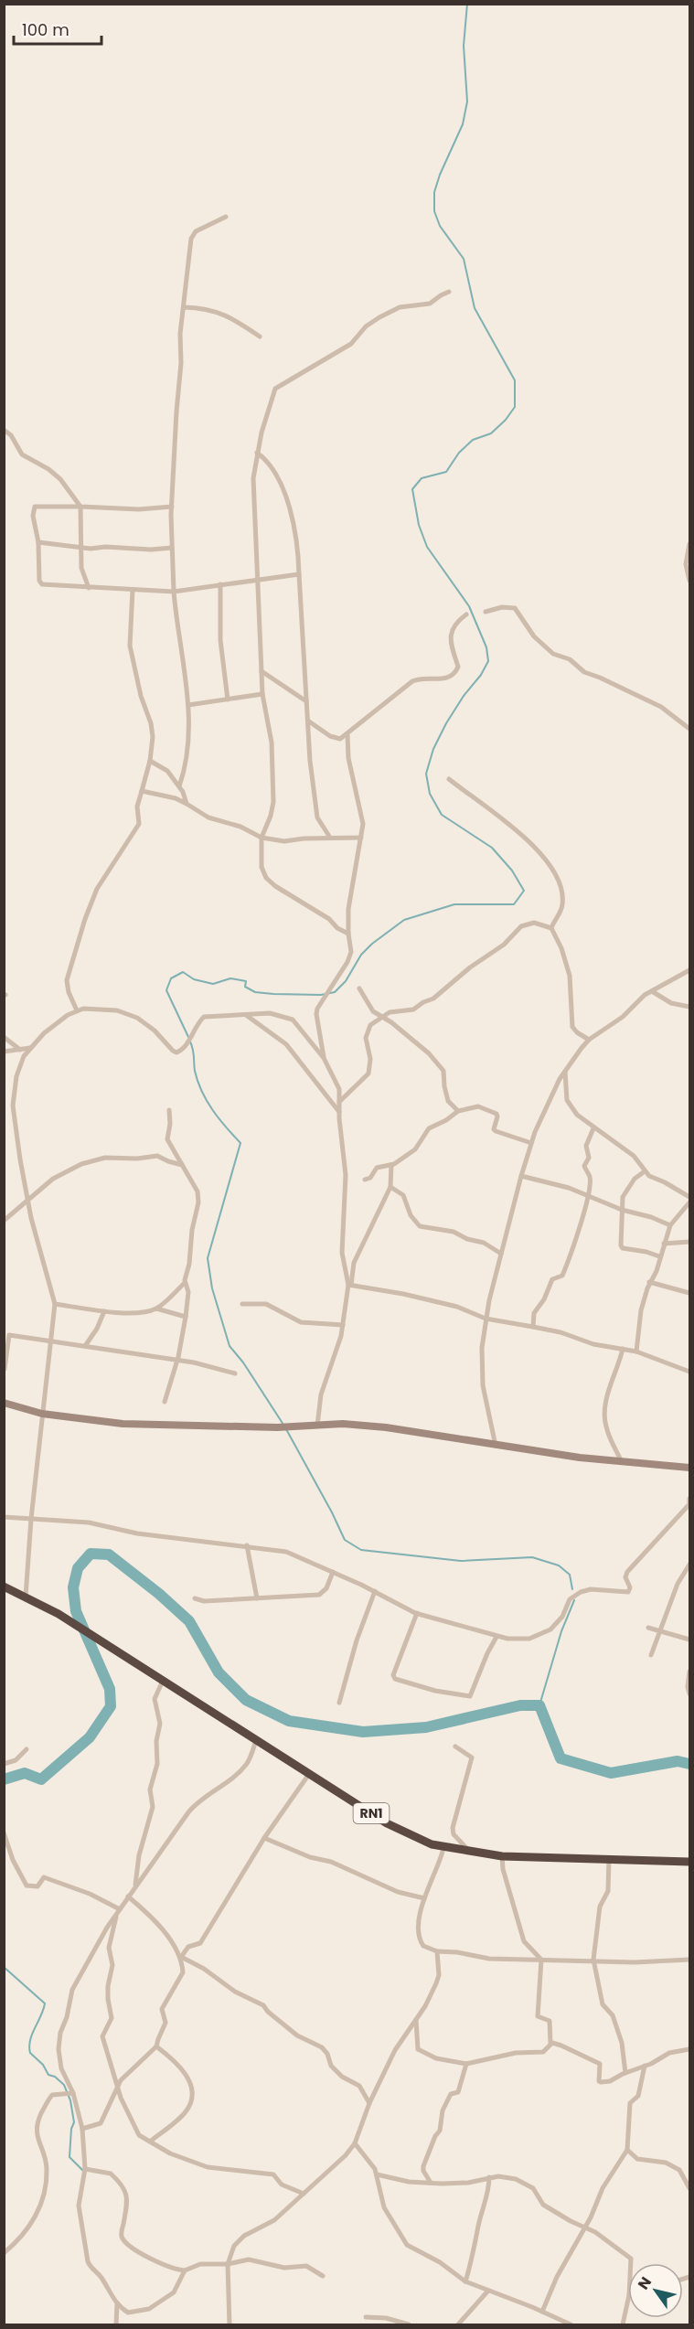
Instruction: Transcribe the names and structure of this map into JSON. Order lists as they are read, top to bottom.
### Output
{
  "streets": {
    "highway": ["RN1"]
  },
  "scale_bar": "100 m",
  "north": "top left"
}
